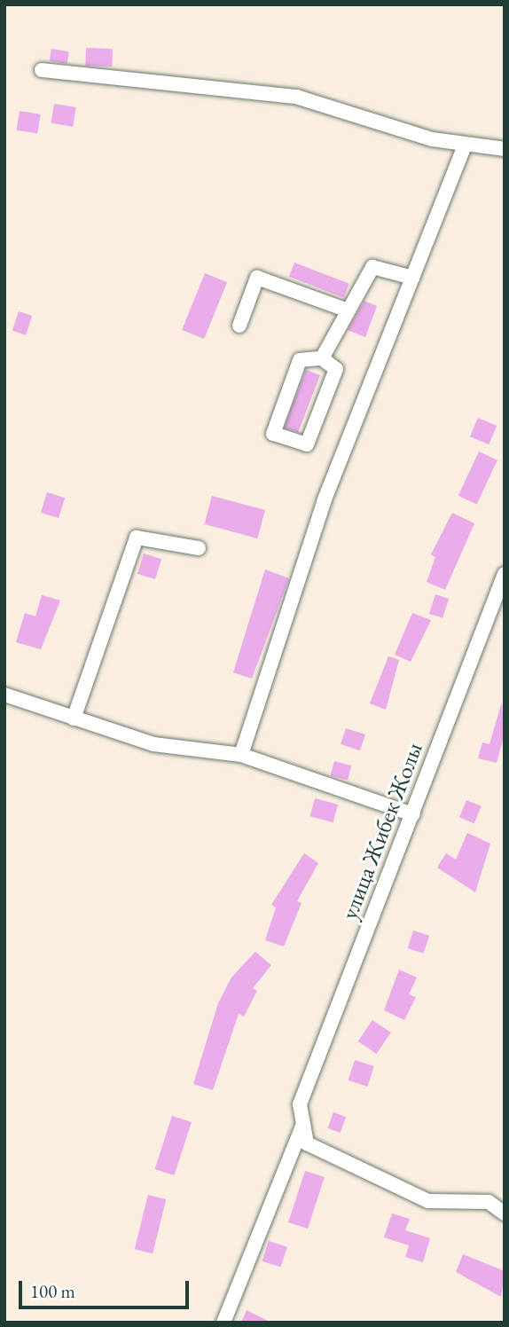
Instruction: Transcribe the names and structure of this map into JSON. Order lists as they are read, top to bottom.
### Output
{
  "streets": {
    "street": ["улица Жибек Жолы"]
  },
  "scale_bar": "100 m"
}
